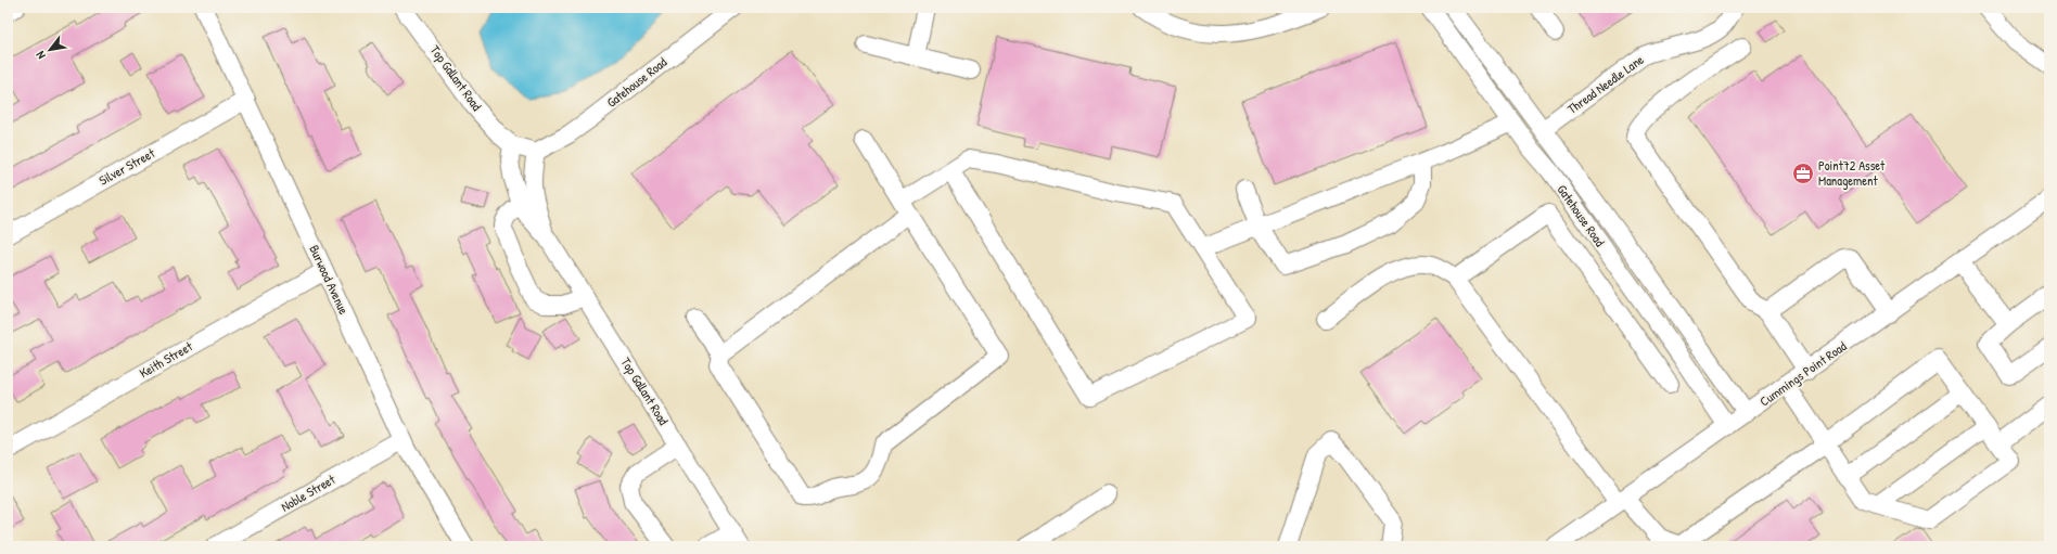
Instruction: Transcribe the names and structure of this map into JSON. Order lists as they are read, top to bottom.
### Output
{
  "streets": {
    "street": [
      "Top Gallant Road",
      "Gatehouse Road",
      "Thread Needle Lane",
      "Silver Street",
      "Burwood Avenue",
      "Keith Street",
      "Cummings Point Road",
      "Noble Street"
    ]
  },
  "crossings": [
    ["Top Gallant Road", "Gatehouse Road"],
    ["Gatehouse Road", "Thread Needle Lane"],
    ["Gatehouse Road", "Cummings Point Road"],
    ["Silver Street", "Burwood Avenue"],
    ["Burwood Avenue", "Keith Street"],
    ["Burwood Avenue", "Noble Street"]
  ],
  "places": {
    "office": ["Point72 Asset Management"]
  },
  "north": "bottom left"
}
